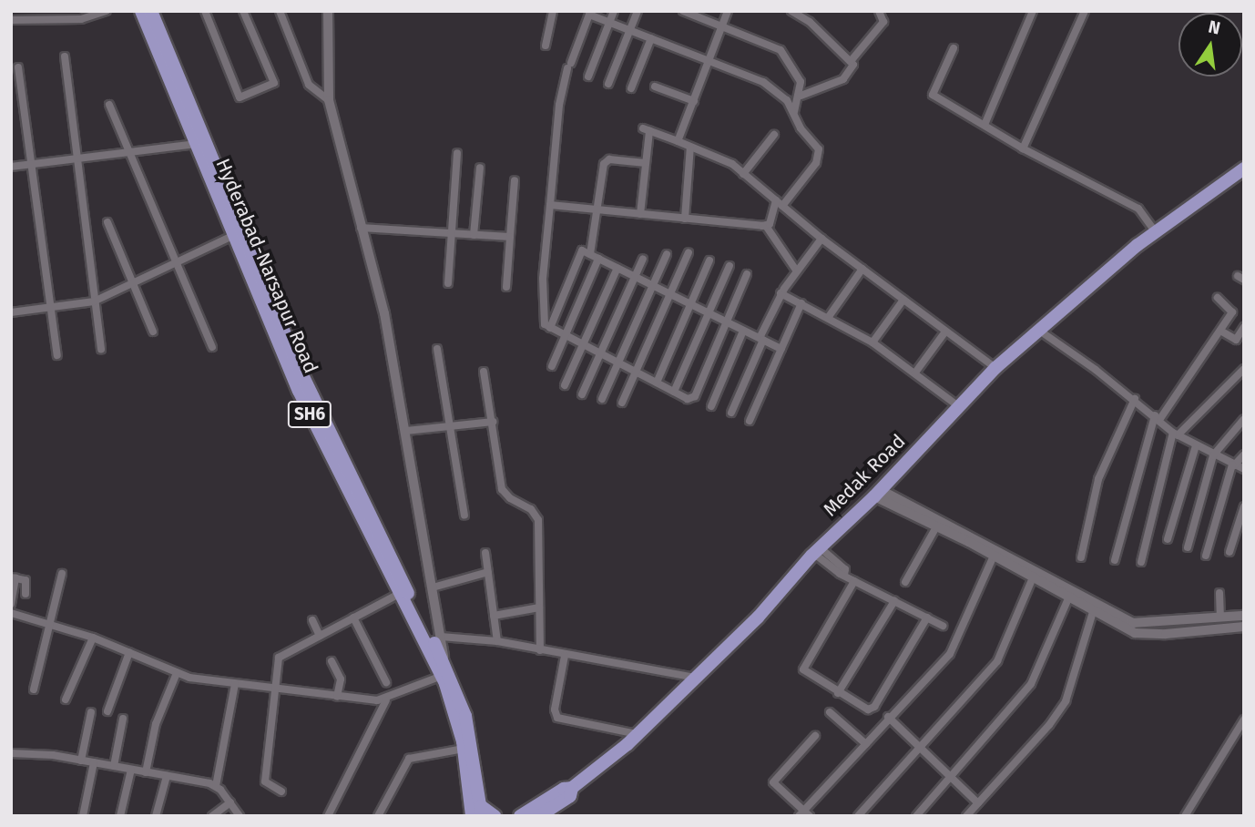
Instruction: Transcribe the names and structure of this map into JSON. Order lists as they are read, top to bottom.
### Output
{
  "streets": {
    "main road": ["Hyderabad-Narsapur Road", "SH6", "Medak Road"]
  },
  "north": "top"
}
